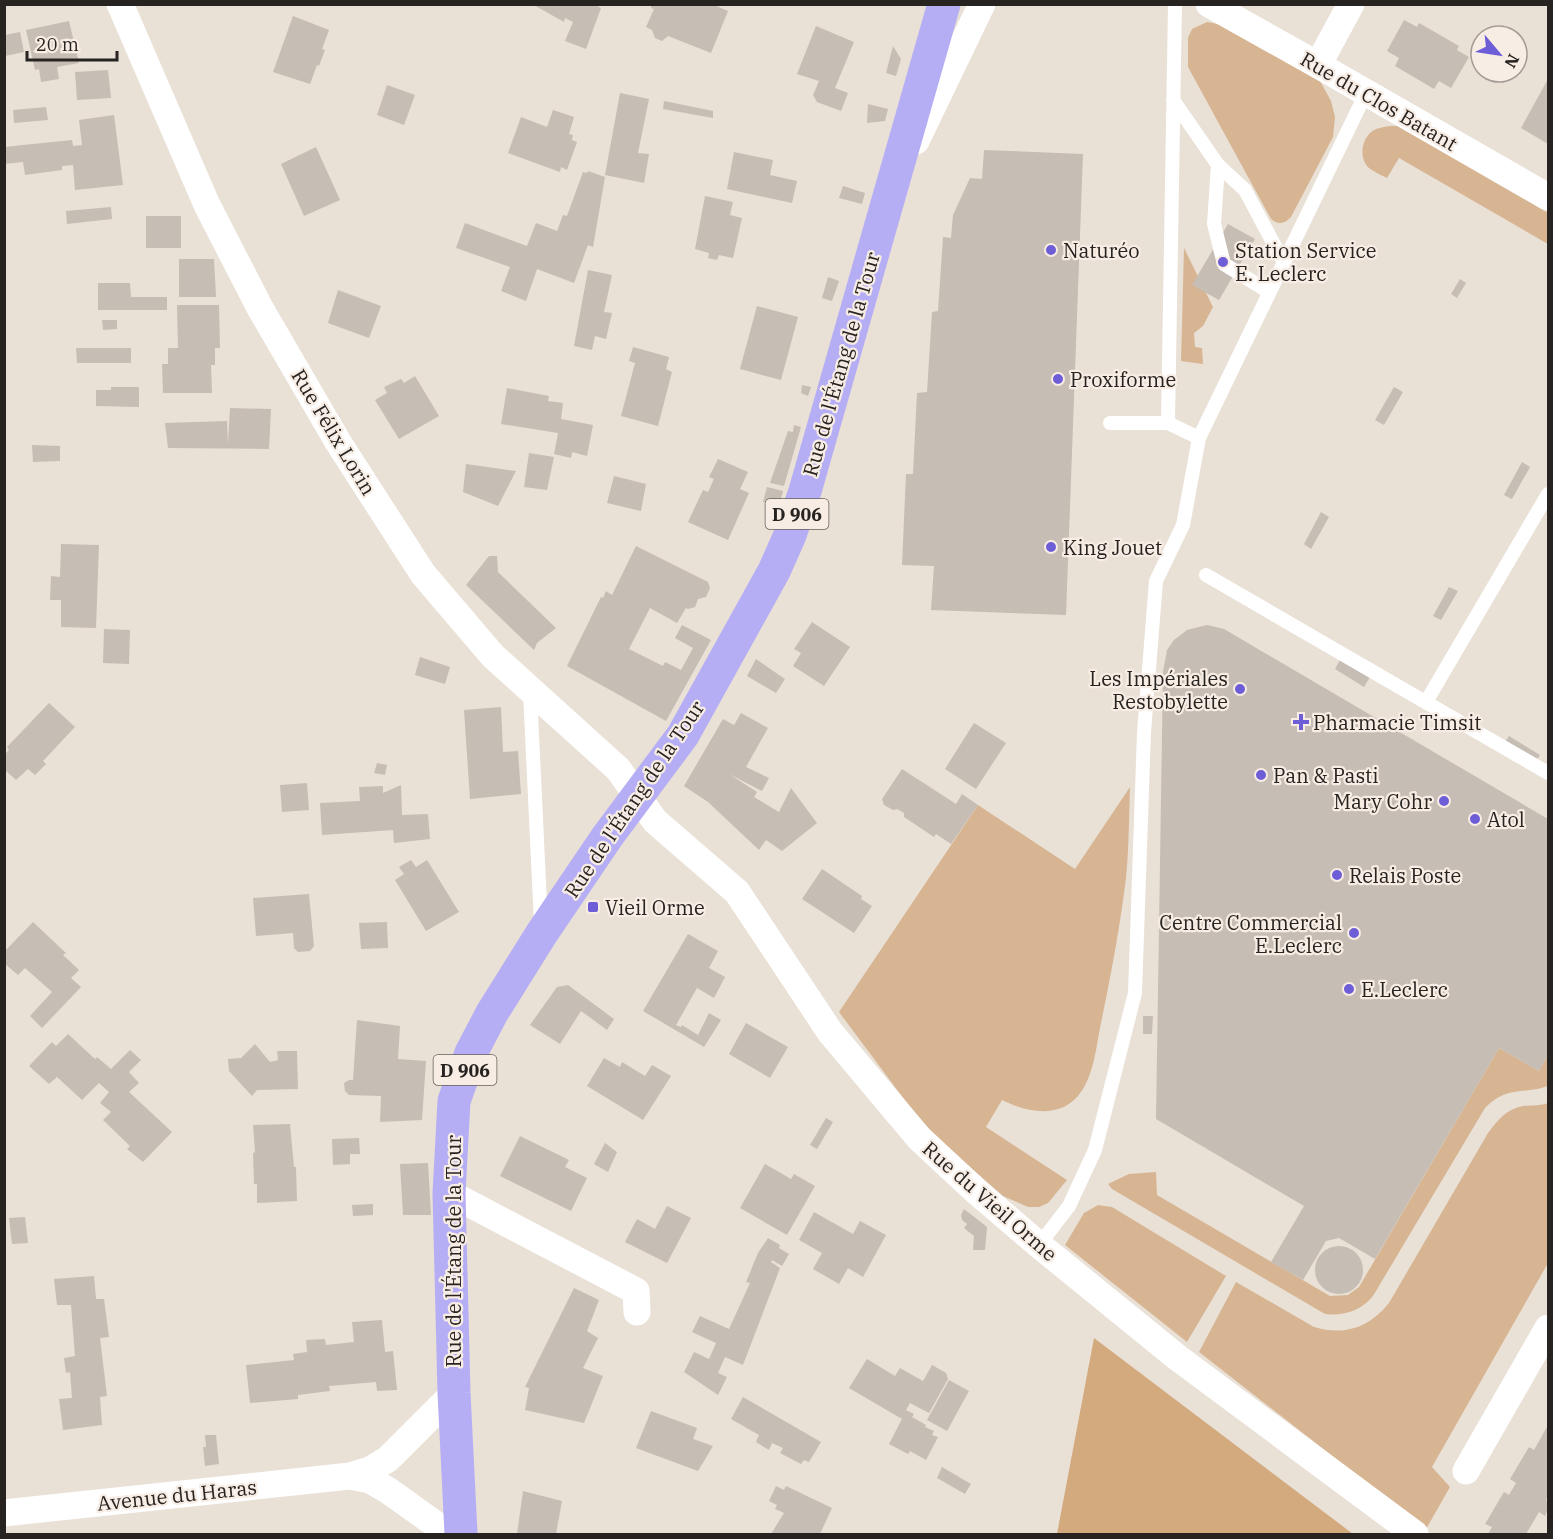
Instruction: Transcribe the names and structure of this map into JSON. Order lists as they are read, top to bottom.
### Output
{
  "streets": {
    "main road": ["Rue de l'Étang de la Tour", "D 906"],
    "street": [
      "Rue du Clos Batant",
      "Rue Félix Lorin",
      "Rue du Vieil Orme",
      "Avenue du Haras"
    ]
  },
  "crossings": [
    ["Rue de l'Étang de la Tour", "Rue Félix Lorin"],
    ["Rue de l'Étang de la Tour", "Rue du Vieil Orme"],
    ["Rue de l'Étang de la Tour", "Avenue du Haras"],
    ["Rue Félix Lorin", "Rue du Vieil Orme"]
  ],
  "places": {
    "other": [
      "Naturéo",
      "Station Service E. Leclerc",
      "Proxiforme",
      "King Jouet",
      "Les Impériales Restobylette",
      "Pan & Pasti",
      "Mary Cohr",
      "Atol",
      "Relais Poste",
      "Centre Commercial E.Leclerc",
      "E.Leclerc"
    ],
    "health": ["Pharmacie Timsit"],
    "transit": ["Vieil Orme"]
  },
  "scale_bar": "20 m",
  "north": "bottom right"
}
